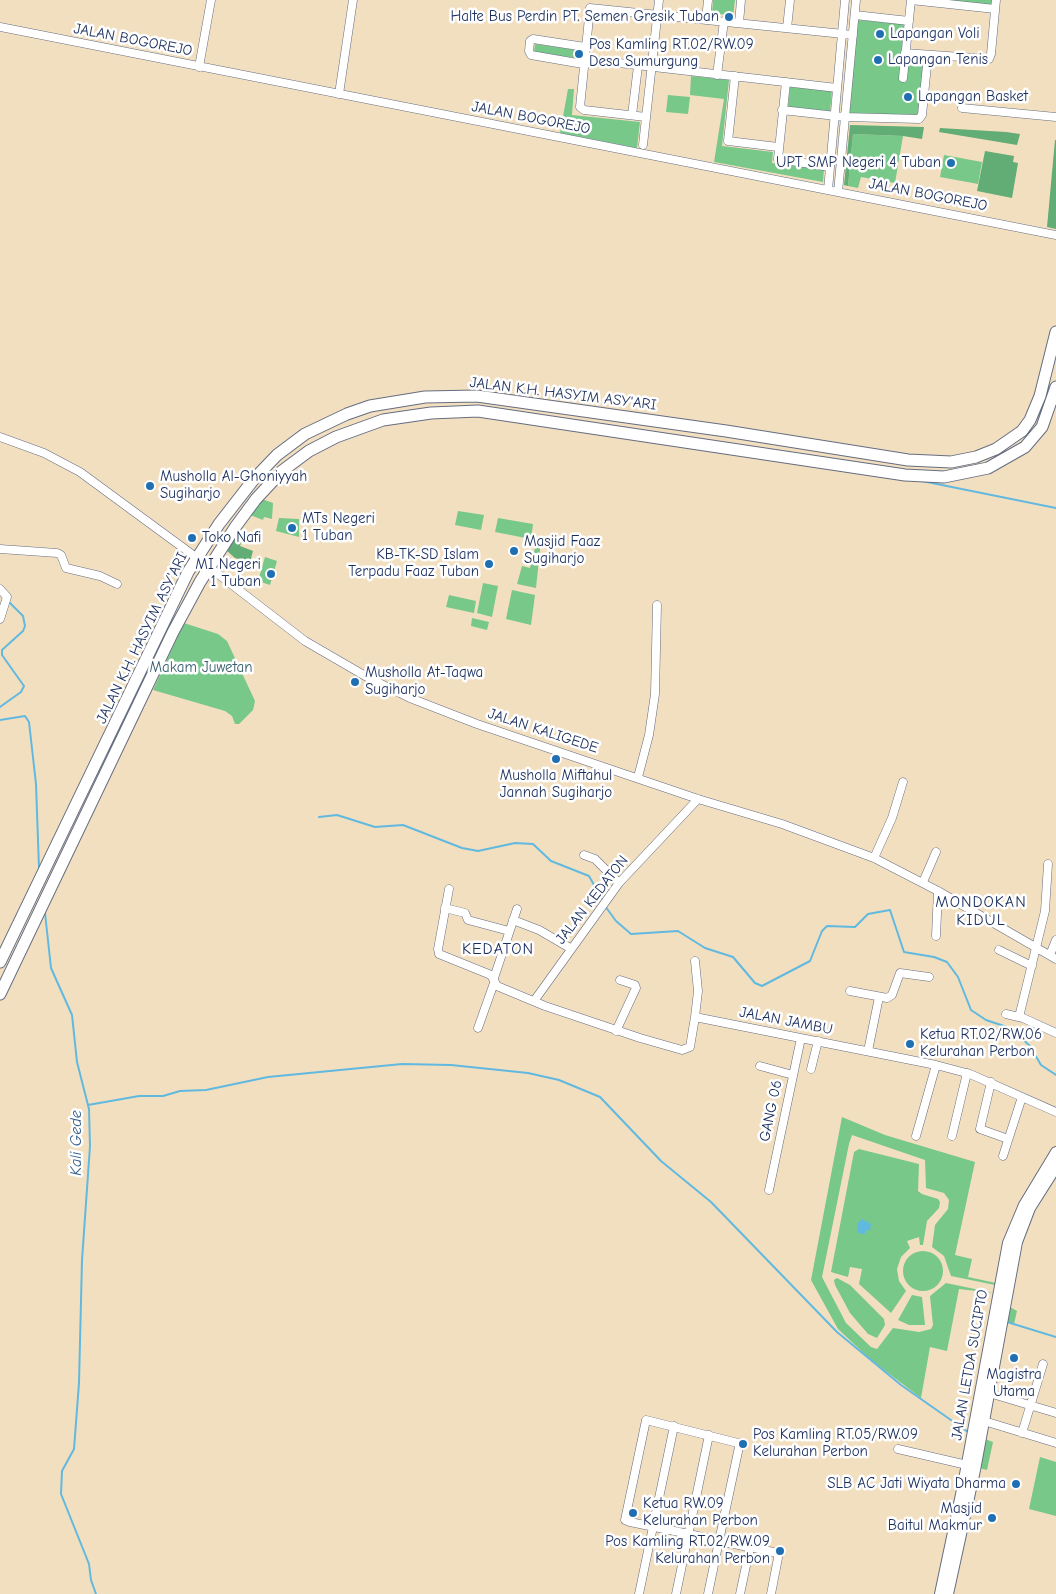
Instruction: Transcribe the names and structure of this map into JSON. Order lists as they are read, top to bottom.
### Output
{
  "streets": {
    "highway": ["JALAN K.H. HASYIM ASY'ARI"],
    "main road": ["JALAN LETDA SUCIPTO"],
    "street": [
      "JALAN BOGOREJO",
      "JALAN KALIGEDE",
      "JALAN KEDATON",
      "JALAN JAMBU",
      "GANG 06"
    ]
  },
  "crossings": [
    ["JALAN K.H. HASYIM ASY'ARI", "JALAN KALIGEDE"],
    ["JALAN KALIGEDE", "JALAN KEDATON"],
    ["JALAN JAMBU", "GANG 06"]
  ],
  "districts": ["MONDOKAN KIDUL", "KEDATON"],
  "water": ["Kali Gede"],
  "parks": ["Makam Juwetan"],
  "places": [
    "Halte Bus Perdin PT. Semen Gresik Tuban",
    "Lapangan Voli",
    "Pos Kamling RT.02/RW.09 Desa Sumurgung",
    "Lapangan Tenis",
    "Lapangan Basket",
    "UPT SMP Negeri 4 Tuban",
    "Musholla Al-Ghoniyyah Sugiharjo",
    "MTs Negeri 1 Tuban",
    "Toko Nafi",
    "Masjid Faaz Sugiharjo",
    "KB-TK-SD Islam Terpadu Faaz Tuban",
    "MI Negeri 1 Tuban",
    "Musholla At-Taqwa Sugiharjo",
    "Musholla Miftahul Jannah Sugiharjo",
    "Ketua RT.02/RW.06 Kelurahan Perbon",
    "Magistra Utama",
    "Pos Kamling RT.05/RW.09 Kelurahan Perbon",
    "SLB AC Jati Wiyata Dharma",
    "Ketua RW.09 Kelurahan Perbon",
    "Masjid Baitul Makmur",
    "Pos Kamling RT.02/RW.09 Kelurahan Perbon"
  ]
}
